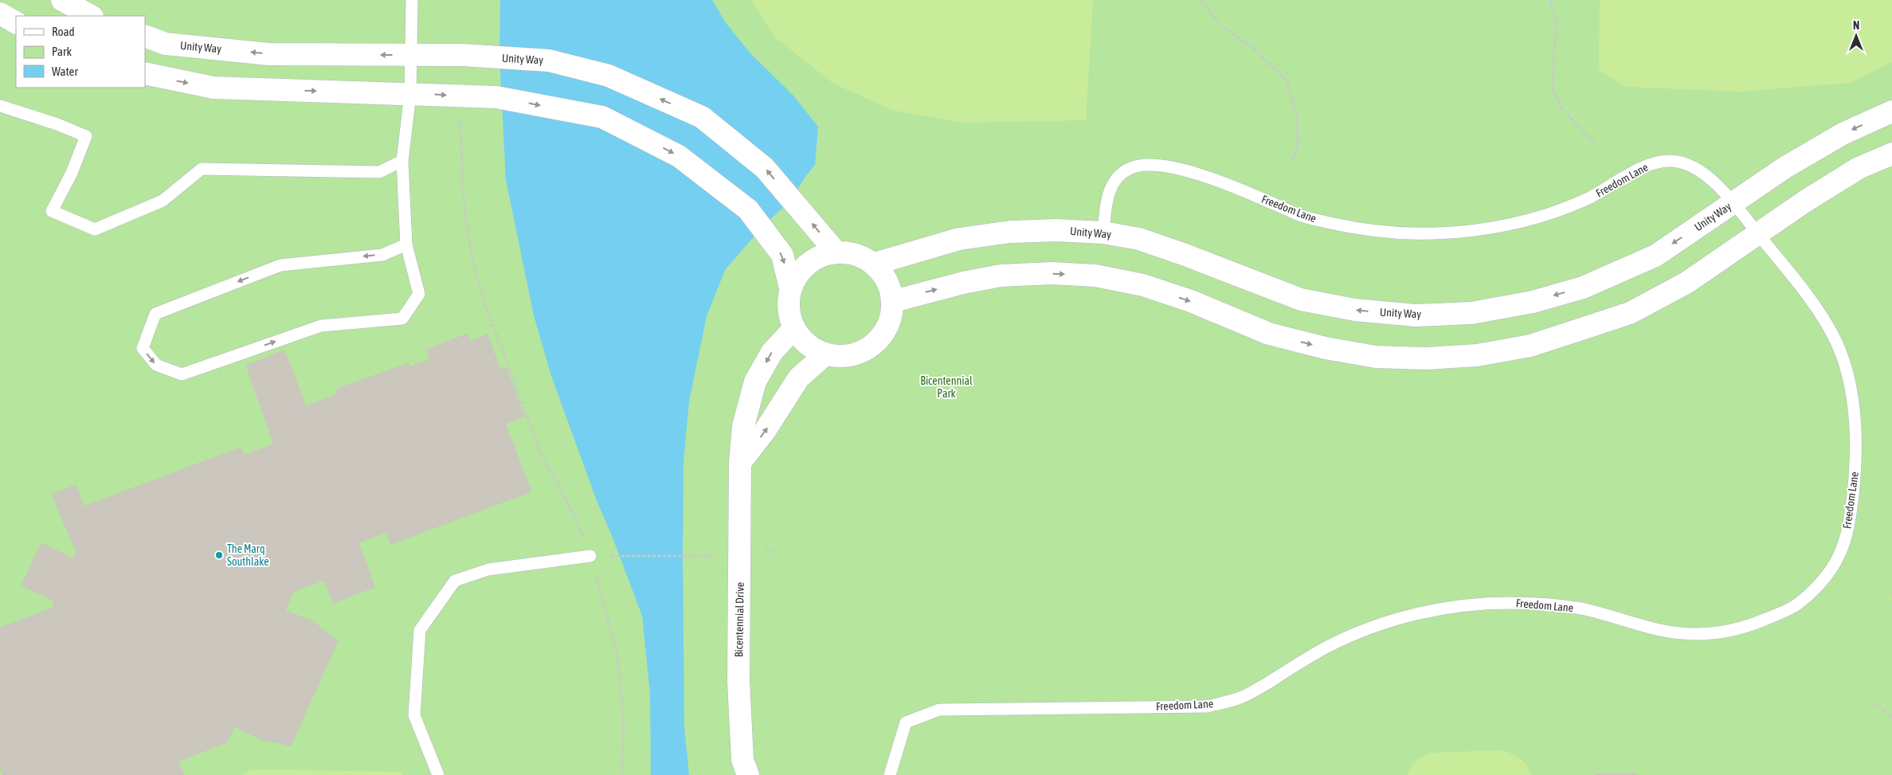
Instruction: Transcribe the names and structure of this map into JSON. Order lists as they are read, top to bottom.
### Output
{
  "streets": {
    "street": ["Unity Way", "Bicentennial Drive"],
    "lane": ["Freedom Lane"]
  },
  "crossings": [
    ["Unity Way", "Freedom Lane"],
    ["Unity Way", "Bicentennial Drive"]
  ],
  "parks": ["Bicentennial Park"],
  "places": ["The Marq Southlake"],
  "legend": ["Road", "Park", "Water"],
  "north": "top"
}
